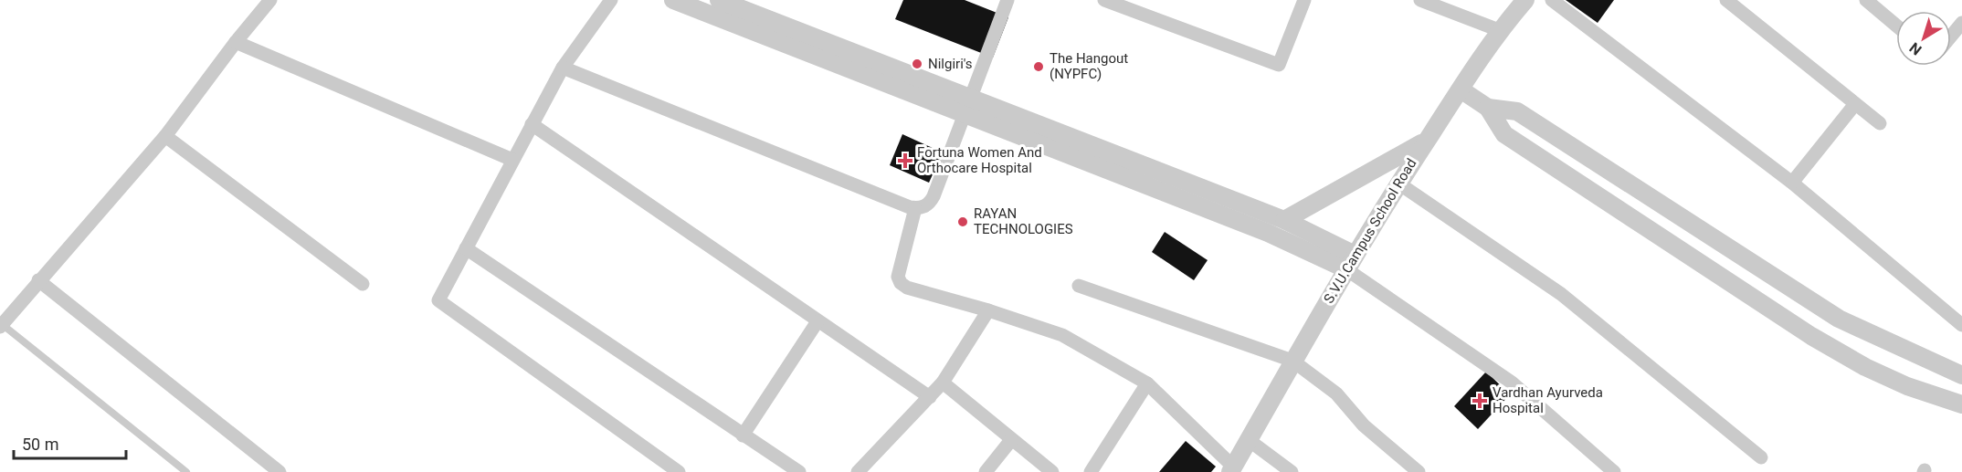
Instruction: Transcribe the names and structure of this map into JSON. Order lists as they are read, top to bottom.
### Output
{
  "streets": {
    "street": ["S.V.U.Campus School Road"]
  },
  "places": {
    "other": ["Nilgiri's", "The Hangout (NYPFC)", "RAYAN TECHNOLOGIES"],
    "health": ["Fortuna Women And Orthocare Hospital", "Vardhan Ayurveda Hospital"]
  },
  "scale_bar": "50 m",
  "north": "bottom left"
}
